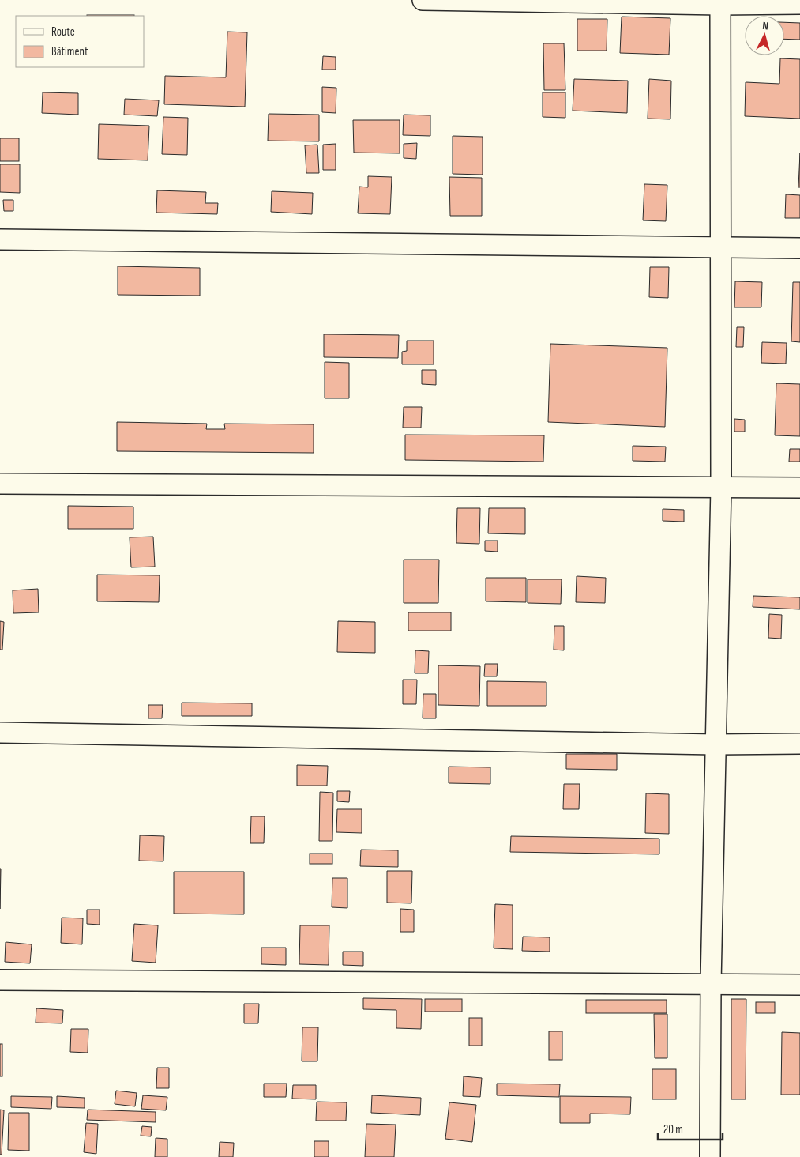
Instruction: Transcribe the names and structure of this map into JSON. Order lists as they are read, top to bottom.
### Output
{
  "legend": ["Route", "Bâtiment"],
  "scale_bar": "20 m",
  "north": "top"
}
